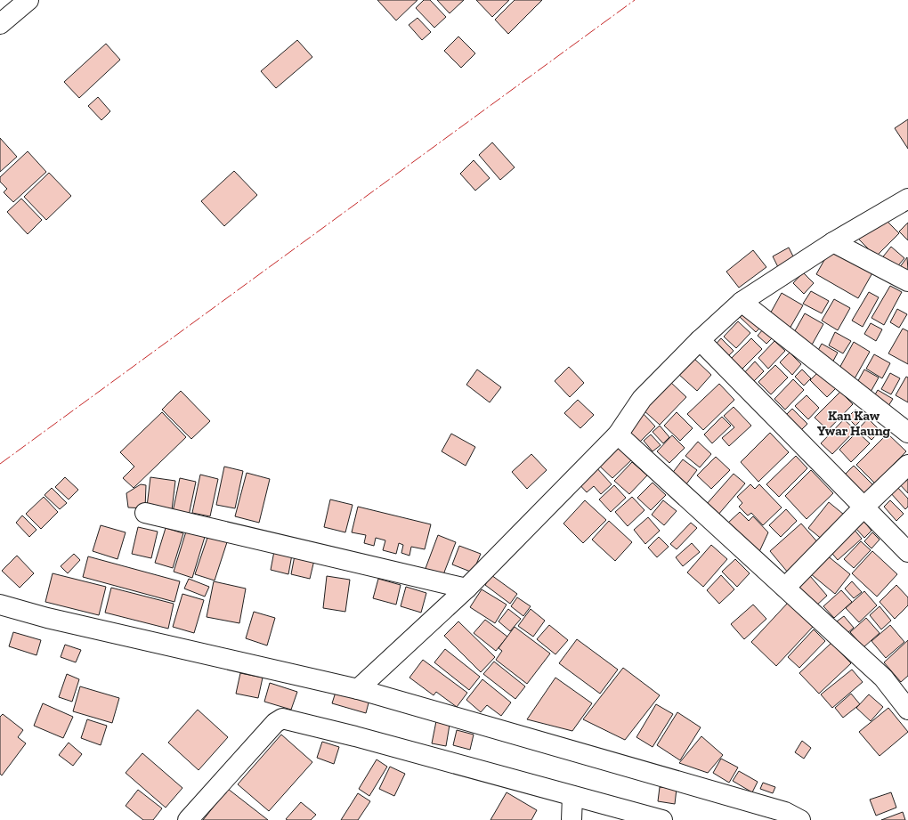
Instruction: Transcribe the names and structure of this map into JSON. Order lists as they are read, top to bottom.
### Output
{
  "districts": ["Kan Kaw Ywar Haung"]
}
